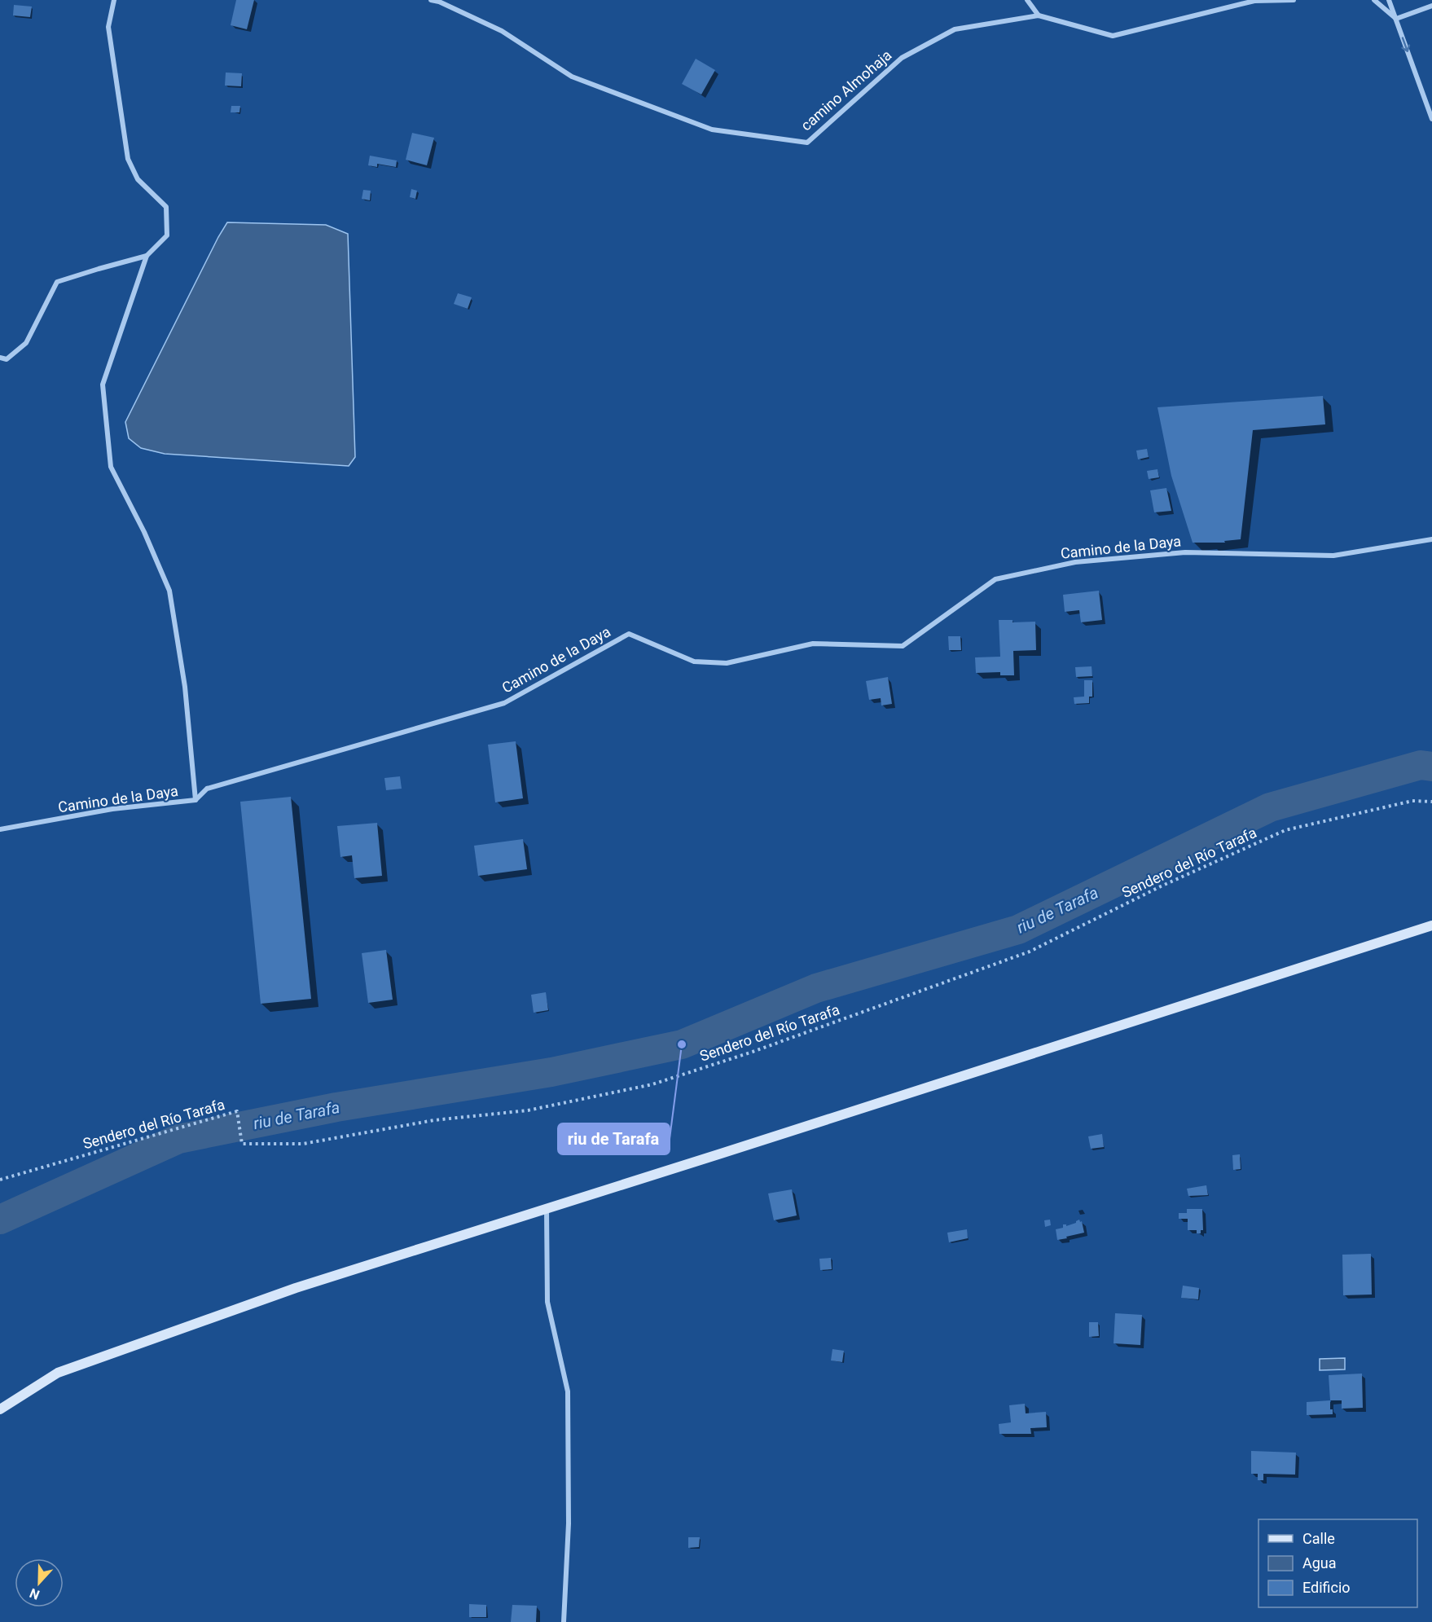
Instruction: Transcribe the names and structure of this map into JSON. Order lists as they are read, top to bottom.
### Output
{
  "streets": {
    "street": ["camino Almohaja", "Camino de la Daya"],
    "path": ["Sendero del Río Tarafa"]
  },
  "water": ["riu de Tarafa"],
  "places": ["riu de Tarafa"],
  "legend": ["Calle", "Agua", "Edificio"],
  "north": "bottom"
}
